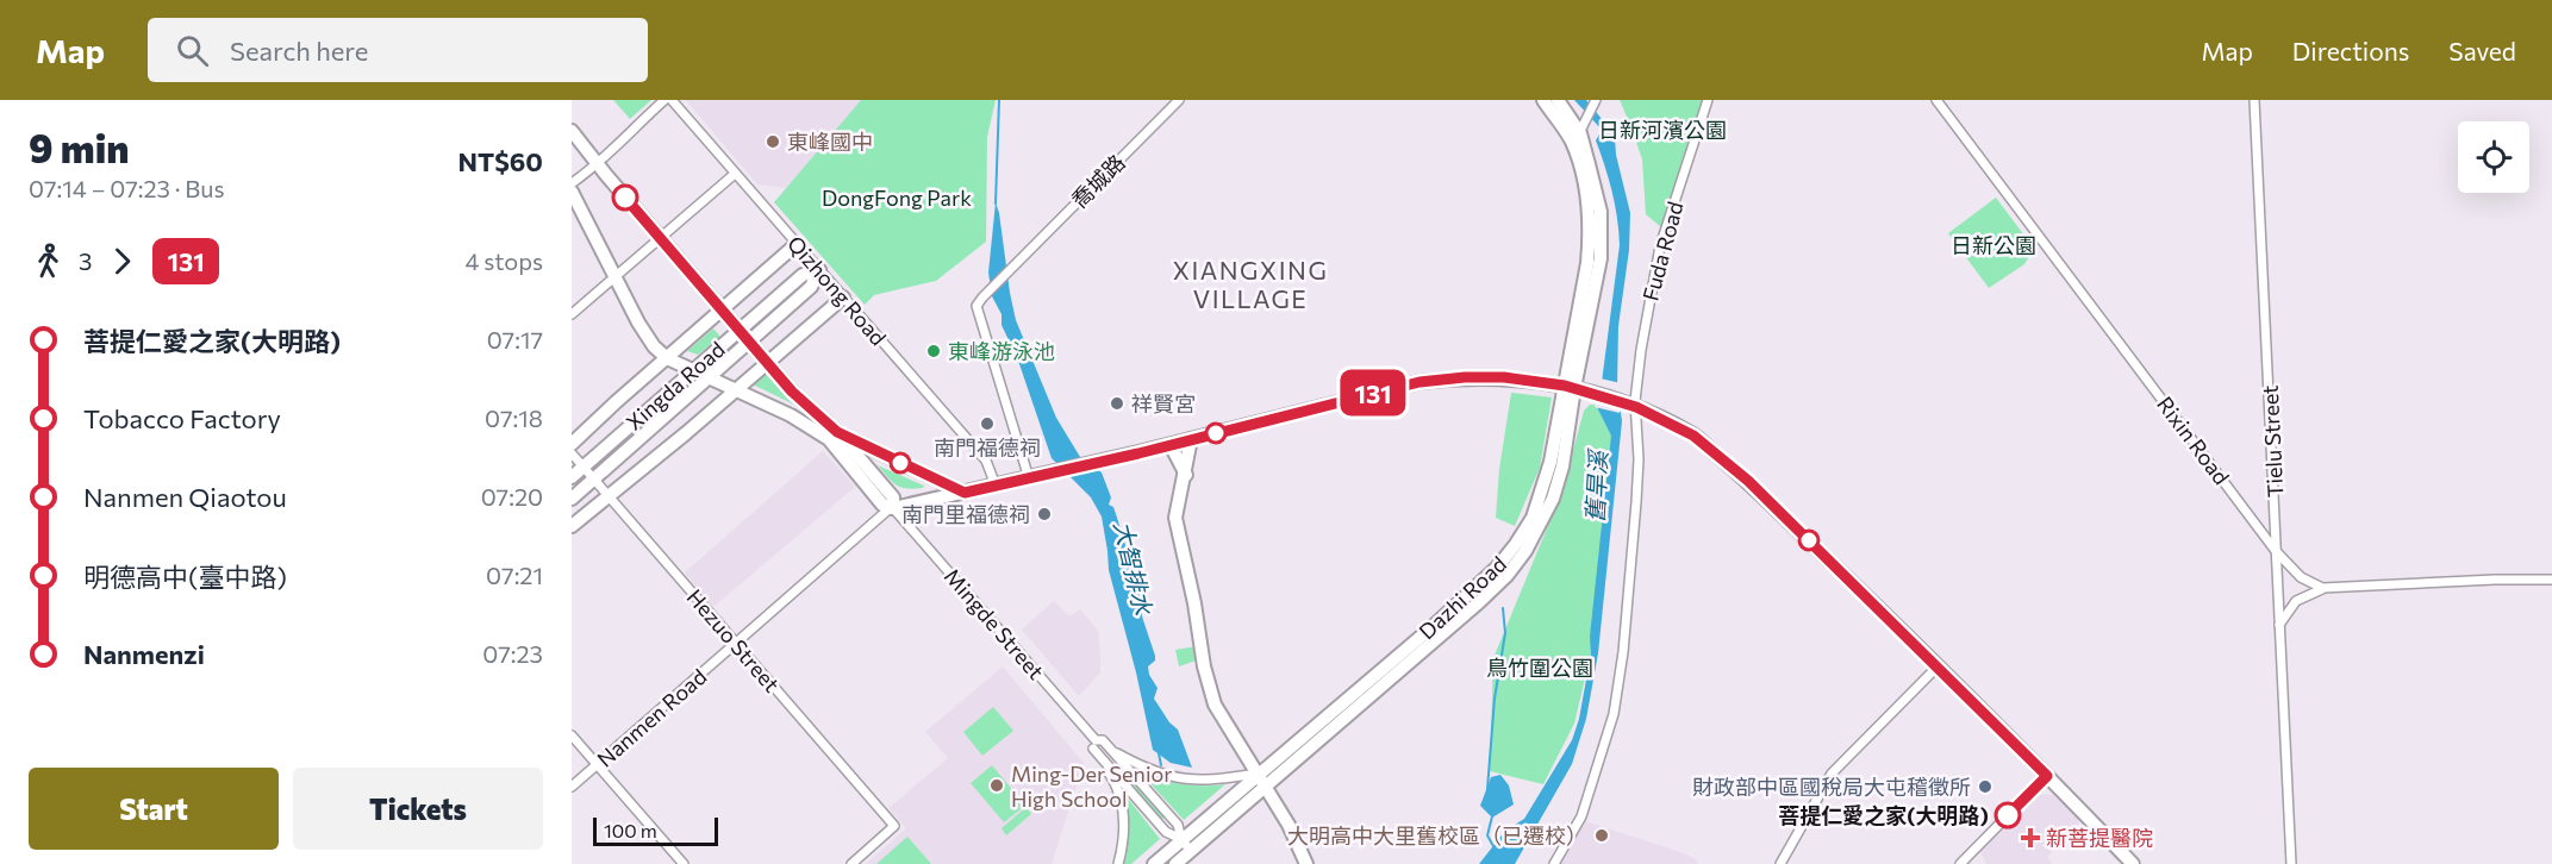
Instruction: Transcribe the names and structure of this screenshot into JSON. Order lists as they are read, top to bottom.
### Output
{
  "streets": {
    "street": [
      "喬城路",
      "Fuda Road",
      "Qizhong Road",
      "Xingda Road",
      "Rixin Road",
      "Tielu Street",
      "Dazhi Road",
      "Mingde Street",
      "Hezuo Street",
      "Nanmen Road"
    ]
  },
  "crossings": [
    ["Qizhong Road", "Xingda Road"],
    ["Xingda Road", "Hezuo Street"],
    ["Rixin Road", "Tielu Street"],
    ["Dazhi Road", "Mingde Street"],
    ["Mingde Street", "Nanmen Road"],
    ["Hezuo Street", "Nanmen Road"]
  ],
  "districts": ["XIANGXING VILLAGE"],
  "water": ["舊旱溪", "大智排水"],
  "parks": [
    "日新河濱公園",
    "DongFong Park",
    "日新公園",
    "鳥竹圍公園"
  ],
  "places": {
    "other": [
      "東峰國中",
      "東峰游泳池",
      "祥賢宮",
      "南門福德祠",
      "南門里福德祠",
      "Ming-Der Senior High School",
      "財政部中區國稅局大屯稽徵所",
      "菩提仁愛之家(大明路)",
      "大明高中大里舊校區（已遷校）"
    ],
    "health": ["新菩提醫院"]
  },
  "lines": ["bus line 131"],
  "scale_bar": "100 m",
  "page": {
    "header": "Map",
    "search": "Search here",
    "nav": ["Map", "Directions", "Saved"],
    "heading": ["9 min", "07:14 – 07:23 · Bus", "NT$60"],
    "on_map": "131",
    "legs": ["3", "131", "4 stops"],
    "list": [
      {
        "name": "菩提仁愛之家(大明路)",
        "value": "07:17"
      },
      {
        "name": "Tobacco Factory",
        "value": "07:18"
      },
      {
        "name": "Nanmen Qiaotou",
        "value": "07:20"
      },
      {
        "name": "明德高中(臺中路)",
        "value": "07:21"
      },
      {
        "name": "Nanmenzi",
        "value": "07:23"
      }
    ],
    "buttons": ["Start", "Tickets"],
    "scale": "100 m"
  }
}
